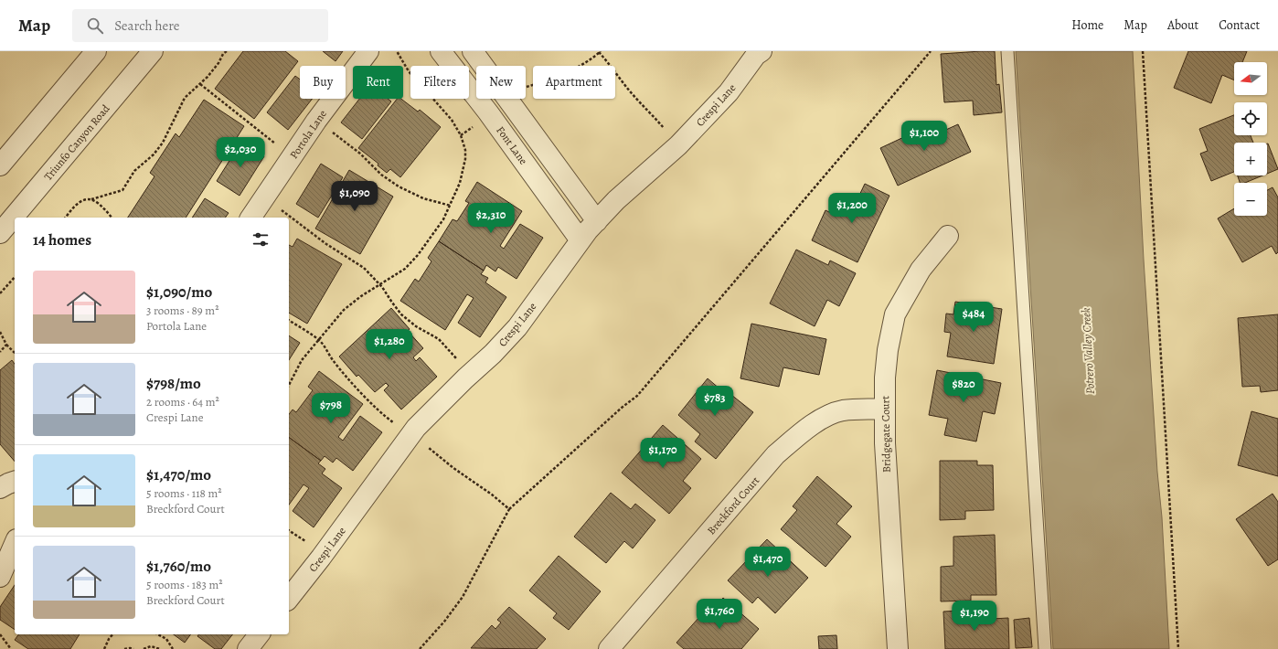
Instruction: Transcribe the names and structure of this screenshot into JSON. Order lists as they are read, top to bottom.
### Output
{
  "streets": {
    "street": [
      "Crespi Lane",
      "Portola Lane",
      "Triunfo Canyon Road",
      "Font Lane",
      "Bridgegate Court",
      "Breckford Court"
    ]
  },
  "crossings": [
    ["Crespi Lane", "Font Lane"],
    ["Bridgegate Court", "Breckford Court"]
  ],
  "water": ["Potrero Valley Creek"],
  "north": "left",
  "page": {
    "header": "Map",
    "search": "Search here",
    "nav": [
      "Home",
      "Map",
      "About",
      "Contact"
    ],
    "map_buttons": ["+", "−"],
    "chip": [
      "Buy",
      "Rent",
      "Filters",
      "New",
      "Apartment"
    ],
    "price": [
      "$1,100",
      "$2,030",
      "$1,090",
      "$1,200",
      "$2,310",
      "$484",
      "$1,280",
      "$820",
      "$783",
      "$798",
      "$1,170",
      "$1,470",
      "$1,760",
      "$1,190"
    ],
    "heading": "14 homes",
    "list": [
      {
        "name": "$1,090/mo",
        "note": "3 rooms · 89 m² · Portola Lane"
      },
      {
        "name": "$798/mo",
        "note": "2 rooms · 64 m² · Crespi Lane"
      },
      {
        "name": "$1,470/mo",
        "note": "5 rooms · 118 m² · Breckford Court"
      },
      {
        "name": "$1,760/mo",
        "note": "5 rooms · 183 m² · Breckford Court"
      }
    ]
  }
}
